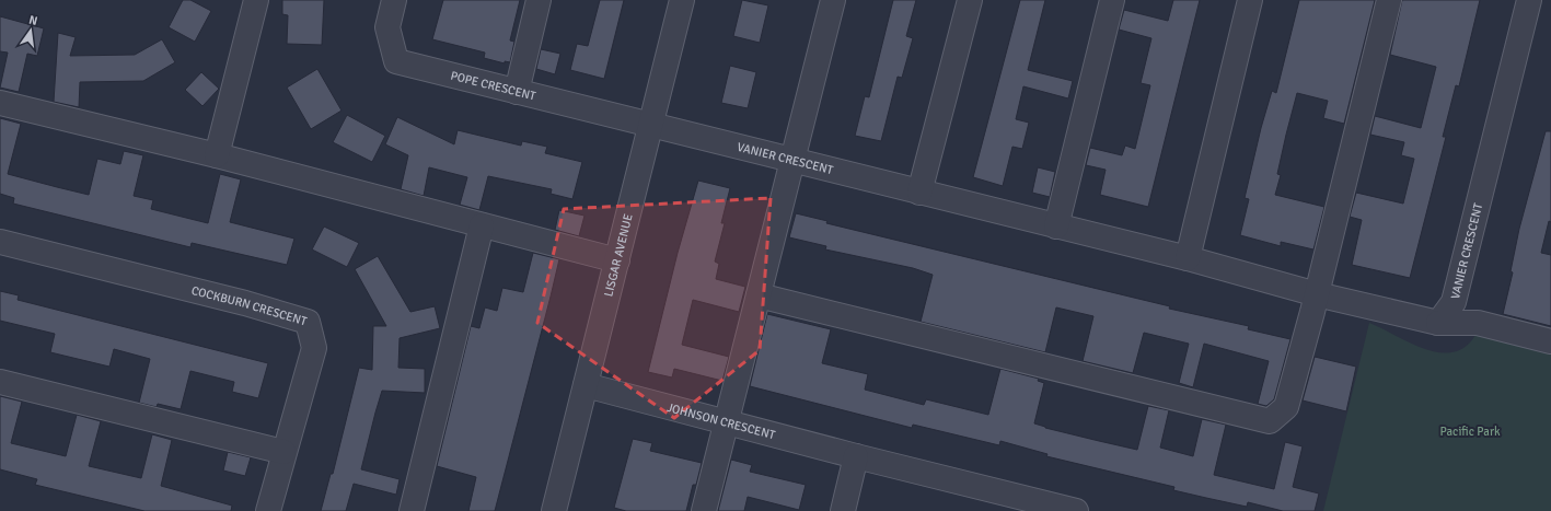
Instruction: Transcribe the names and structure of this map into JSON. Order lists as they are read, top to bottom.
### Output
{
  "streets": {
    "street": [
      "POPE CRESCENT",
      "VANIER CRESCENT",
      "LISGAR AVENUE",
      "COCKBURN CRESCENT",
      "JOHNSON CRESCENT"
    ]
  },
  "crossings": [
    ["POPE CRESCENT", "VANIER CRESCENT"],
    ["POPE CRESCENT", "LISGAR AVENUE"],
    ["VANIER CRESCENT", "LISGAR AVENUE"],
    ["LISGAR AVENUE", "JOHNSON CRESCENT"]
  ],
  "parks": ["Pacific Park"],
  "north": "top"
}
